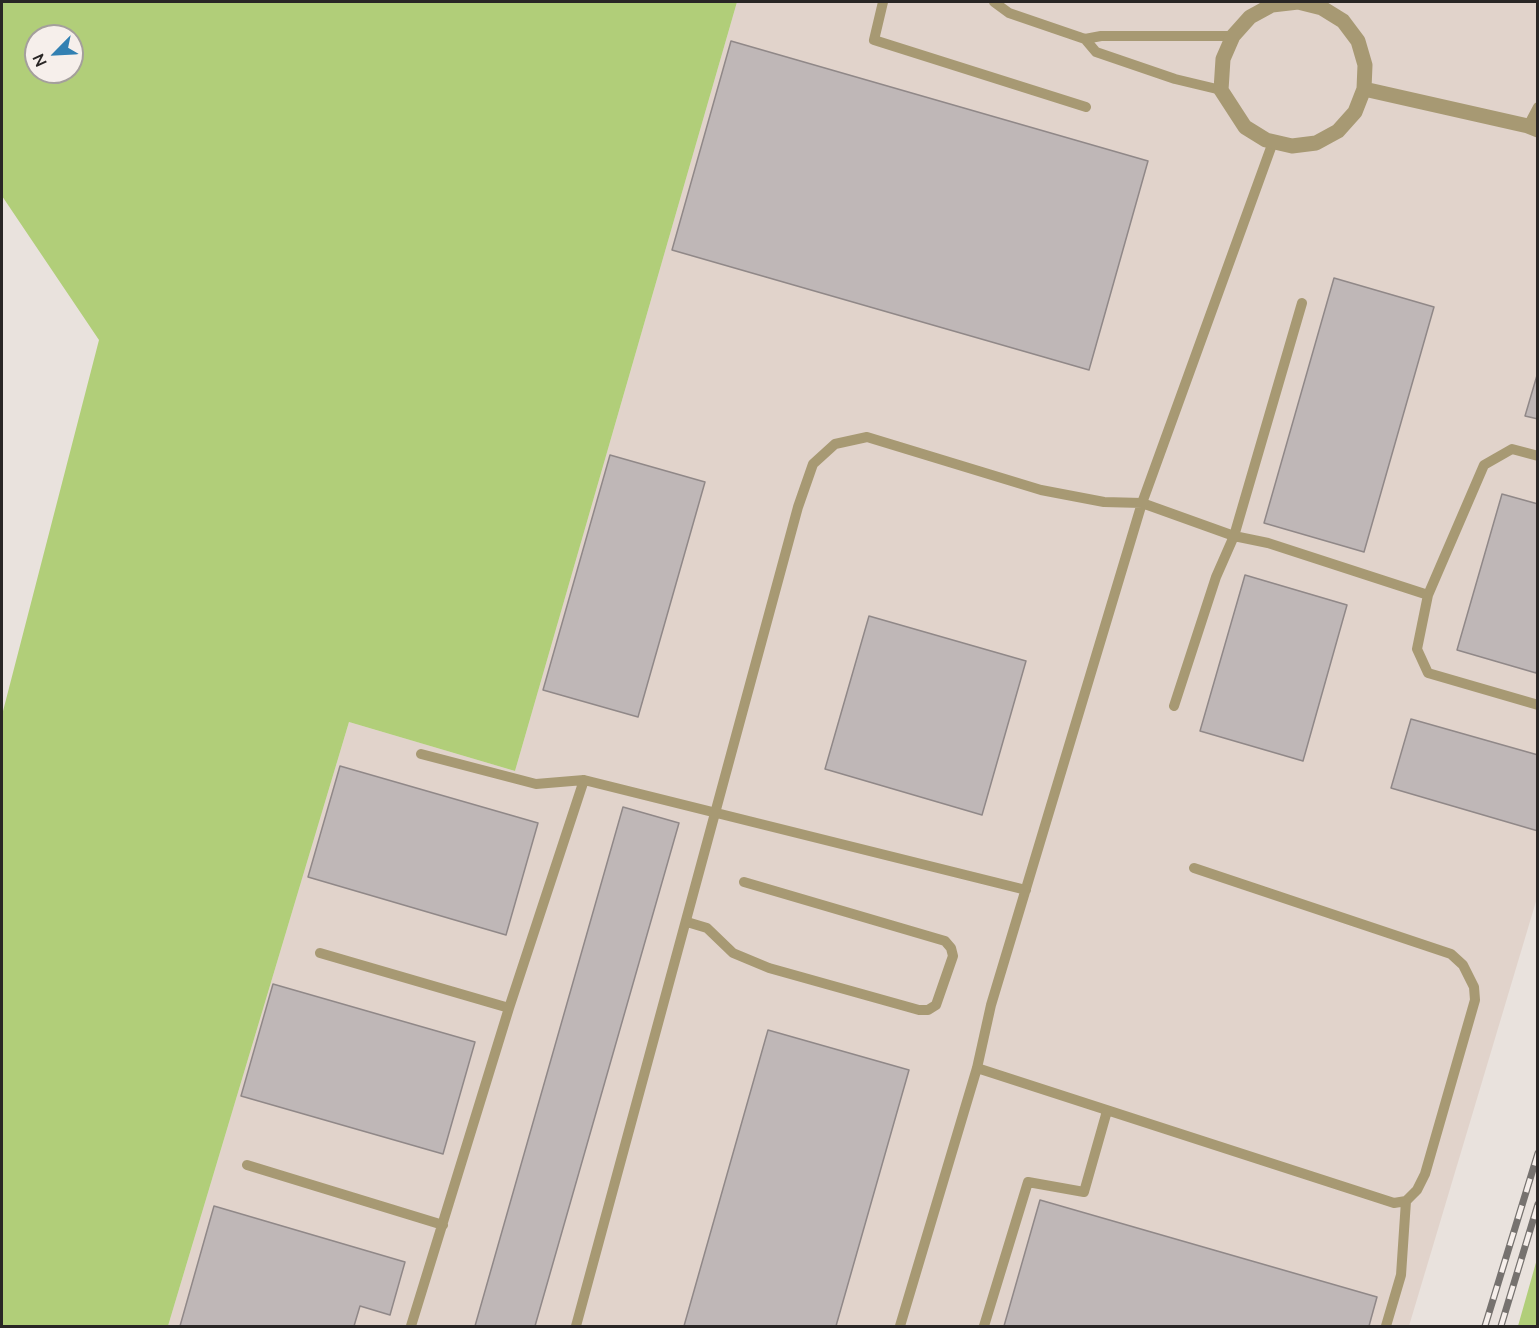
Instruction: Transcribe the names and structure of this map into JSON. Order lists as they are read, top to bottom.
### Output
{
  "north": "bottom left"
}
